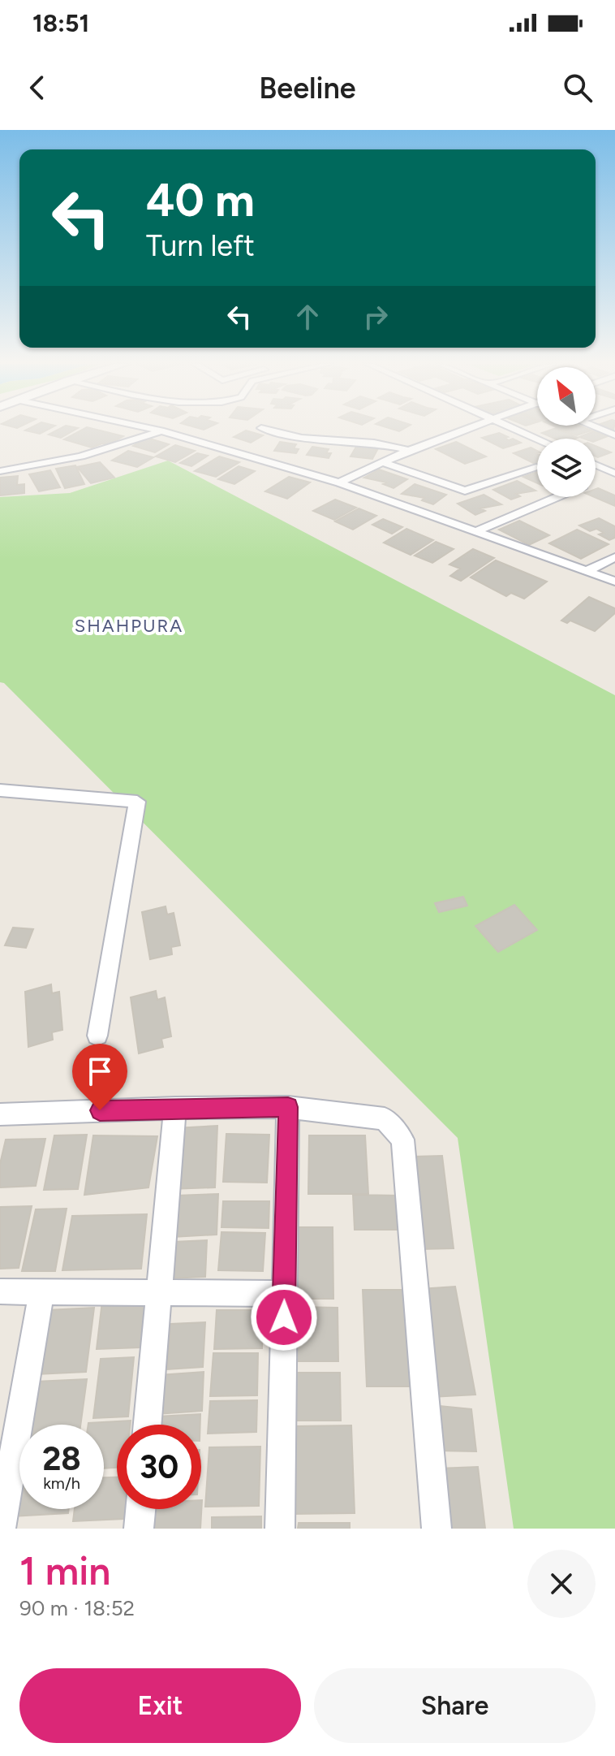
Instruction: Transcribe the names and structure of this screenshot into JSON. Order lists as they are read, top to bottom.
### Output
{
  "districts": ["SHAHPURA"],
  "north": "top left",
  "page": {
    "status": "18:51",
    "header": "Beeline",
    "turn": ["40 m", "Turn left"],
    "speed": "28 km/h",
    "limit": "30",
    "heading": ["1 min", "90 m · 18:52"],
    "buttons": ["Exit", "Share"]
  }
}
